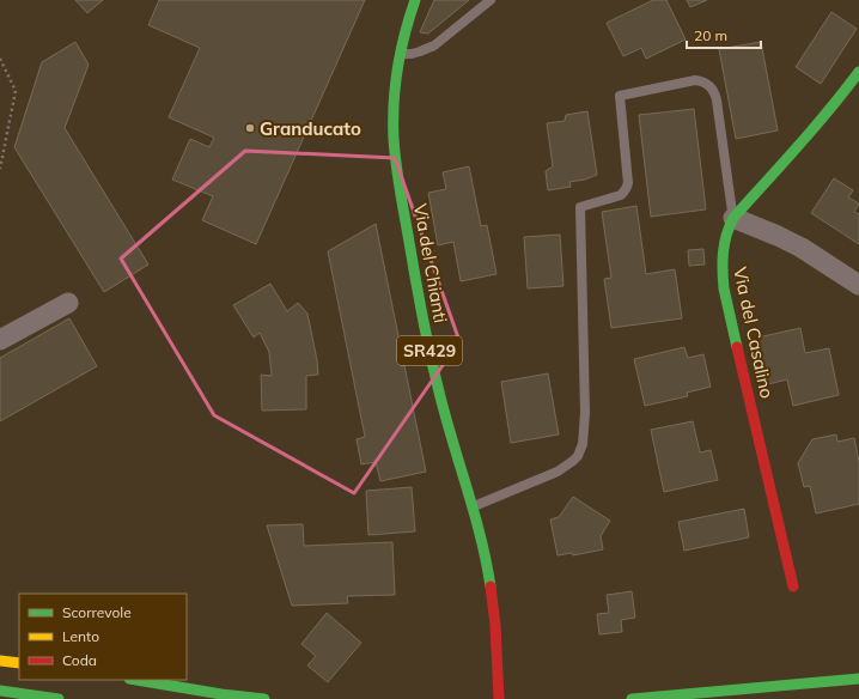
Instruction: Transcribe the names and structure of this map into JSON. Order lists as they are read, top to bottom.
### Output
{
  "streets": {
    "main road": ["Via del Chianti", "Via del Casalino", "SR429"]
  },
  "places": ["Granducato"],
  "legend": ["Scorrevole", "Lento", "Coda"],
  "scale_bar": "20 m"
}
